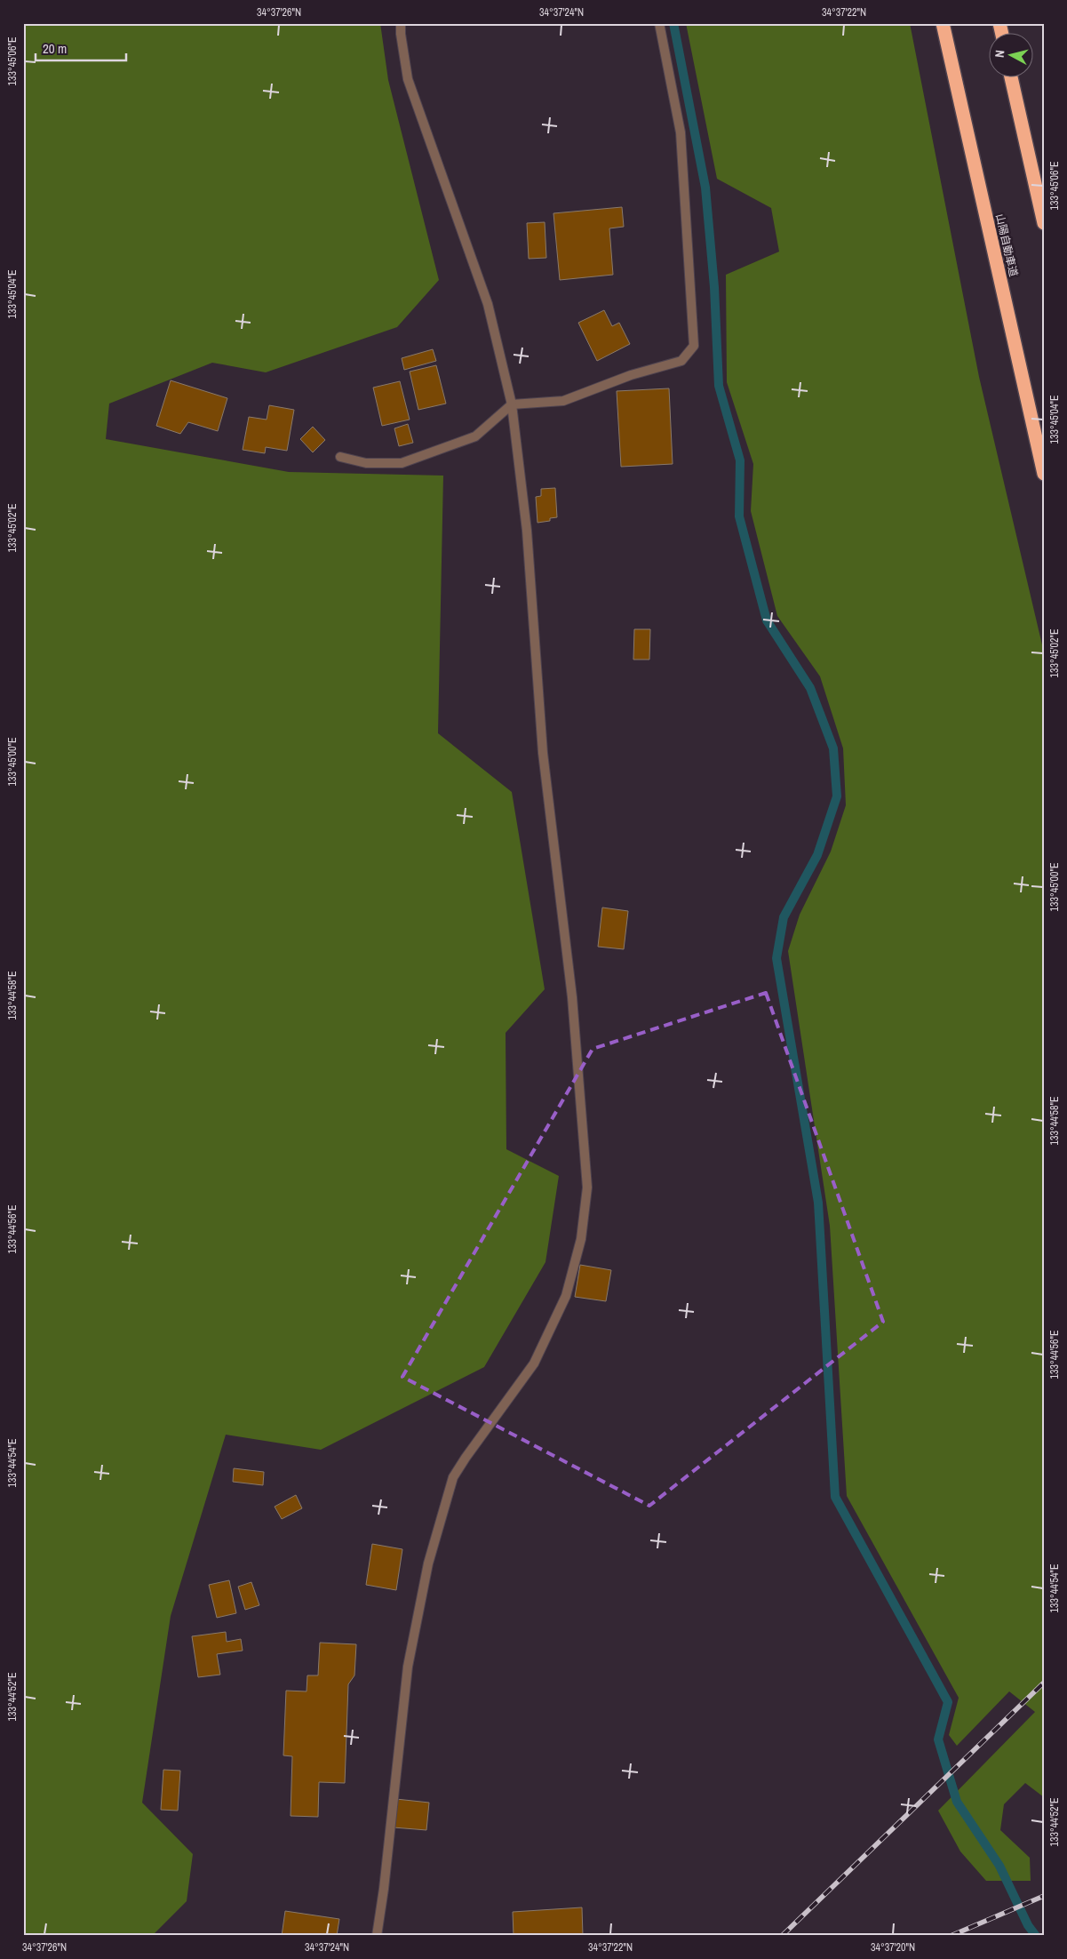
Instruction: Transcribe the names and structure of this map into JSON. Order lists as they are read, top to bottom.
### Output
{
  "streets": {
    "highway": ["山陽自動車道"]
  },
  "scale_bar": "20 m",
  "north": "left",
  "coordinates": [
    "34°37'26\"N",
    "34°37'24\"N",
    "34°37'22\"N",
    "133°45'06\"E",
    "133°45'04\"E",
    "133°45'02\"E",
    "133°45'00\"E",
    "133°44'58\"E",
    "133°44'56\"E",
    "133°44'54\"E",
    "133°44'52\"E",
    "34°37'20\"N"
  ]
}
